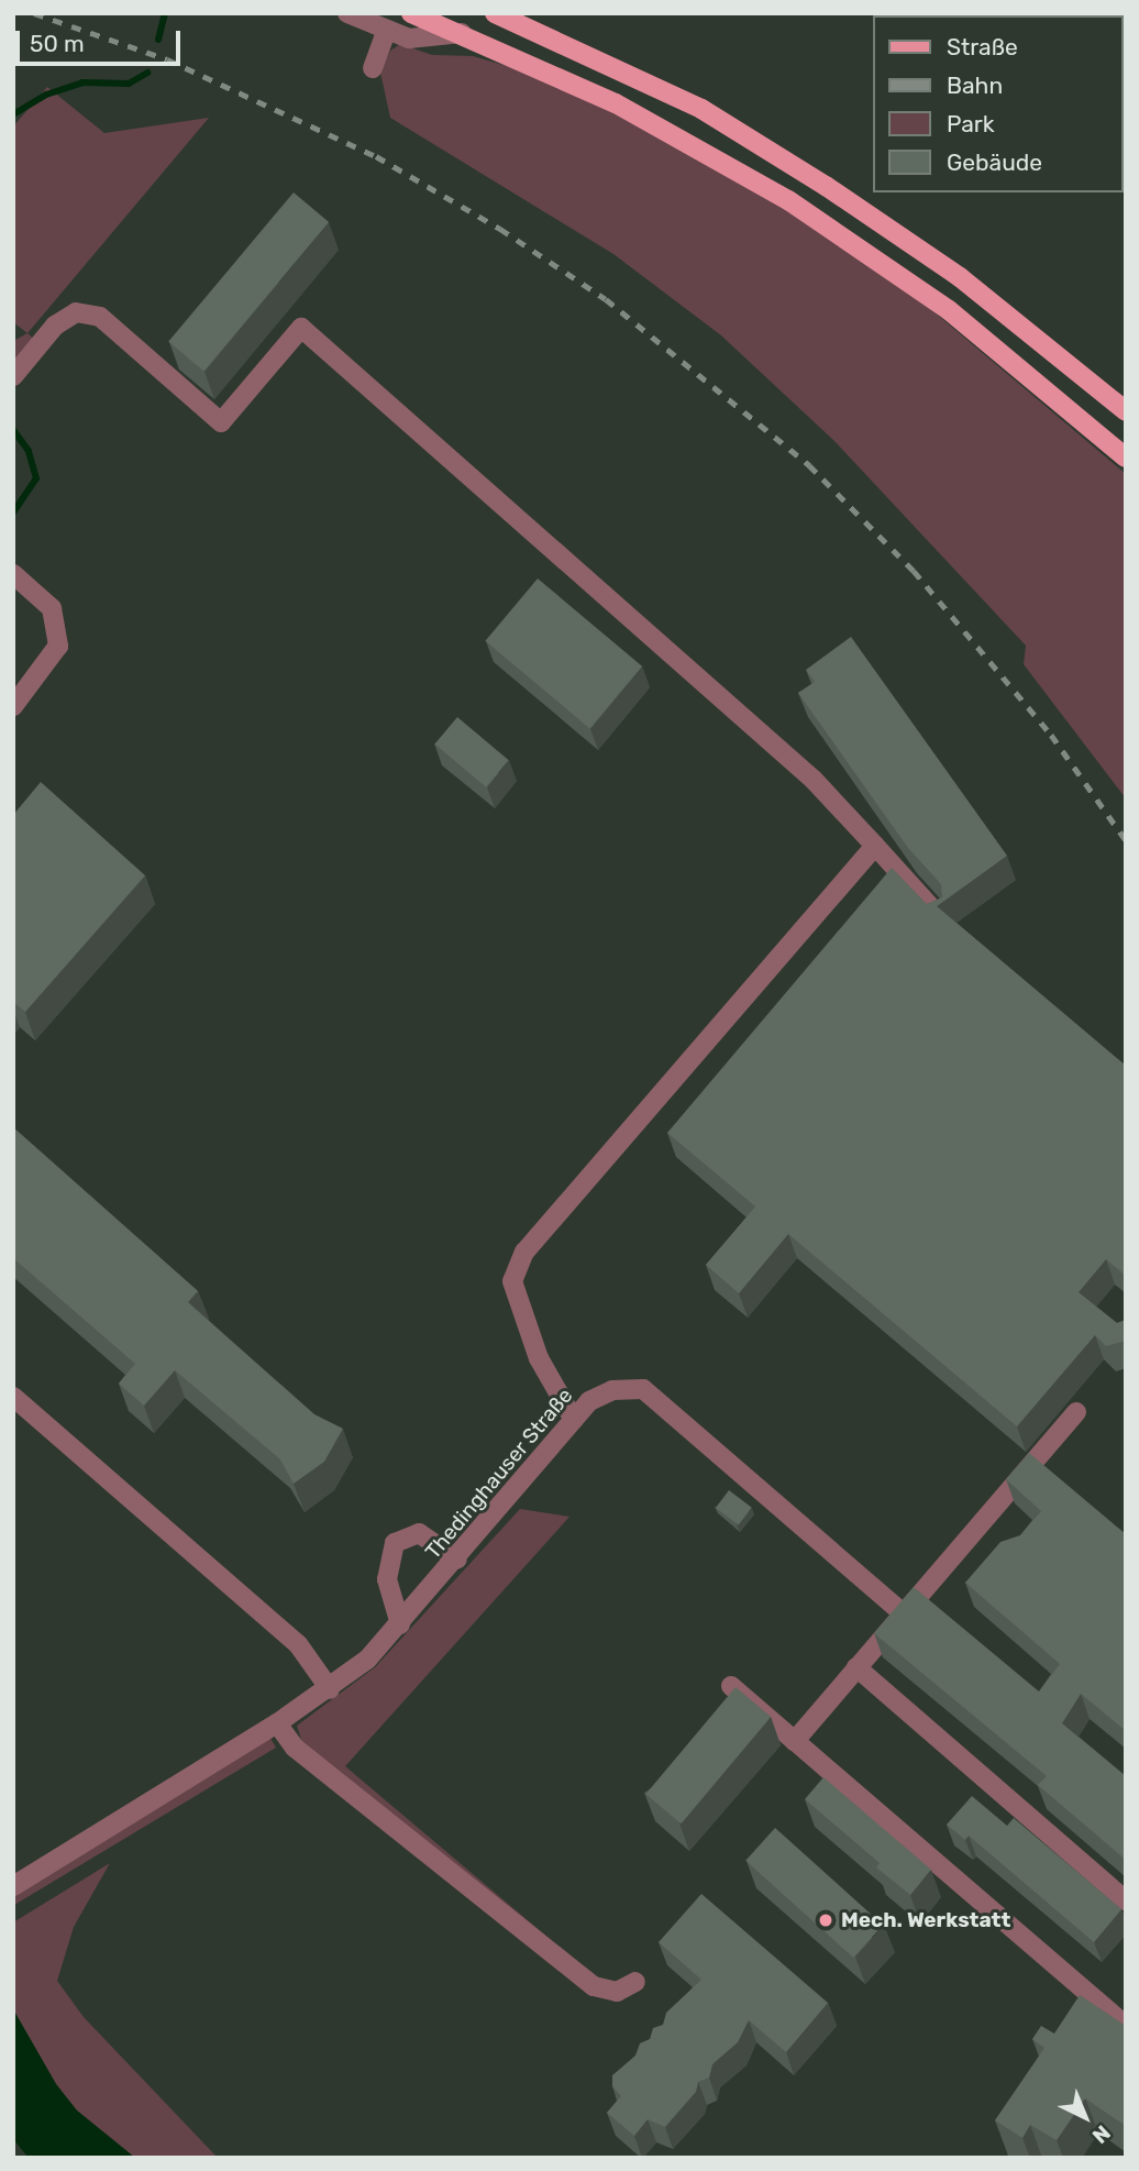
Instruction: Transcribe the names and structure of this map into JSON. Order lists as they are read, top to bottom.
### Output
{
  "streets": {
    "lane": ["Thedinghauser Straße"]
  },
  "places": ["Mech. Werkstatt"],
  "legend": [
    "Straße",
    "Bahn",
    "Park",
    "Gebäude"
  ],
  "scale_bar": "50 m",
  "north": "bottom right"
}
